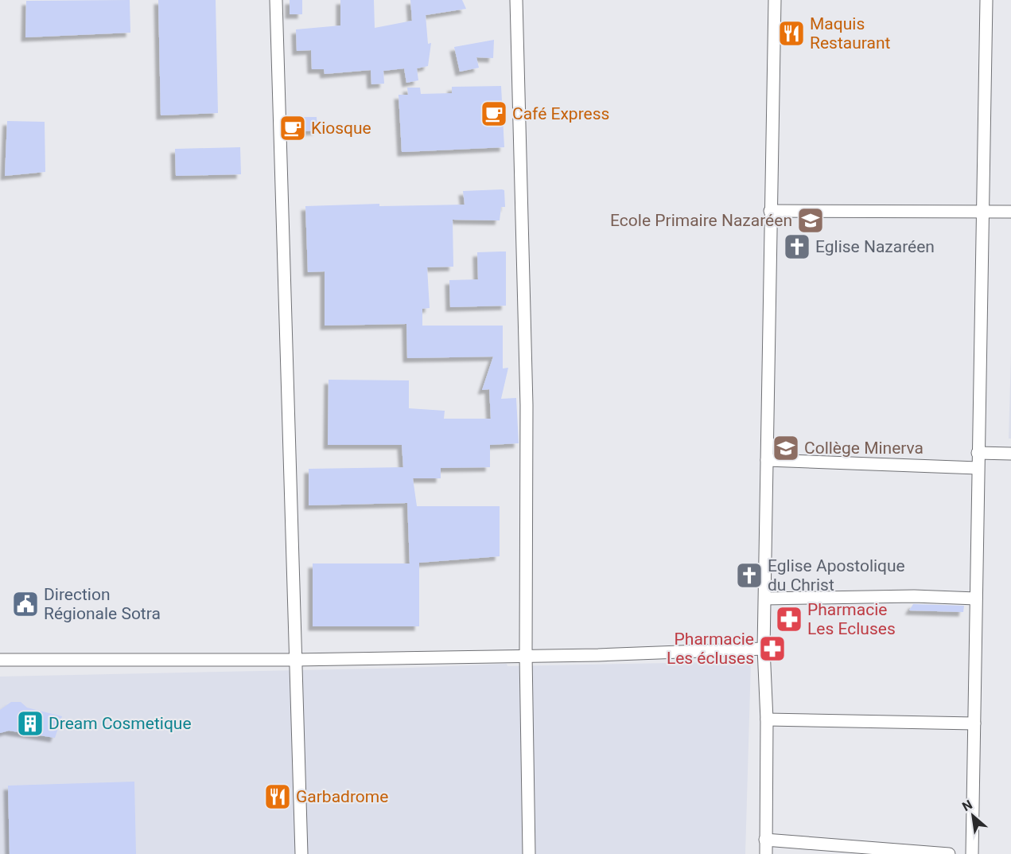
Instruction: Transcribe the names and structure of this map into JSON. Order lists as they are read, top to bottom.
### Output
{
  "places": {
    "restaurant": ["Maquis Restaurant", "Garbadrome"],
    "cafe": ["Café Express", "Kiosque"],
    "school or university": ["Ecole Primaire Nazaréen", "Collège Minerva"],
    "church": ["Eglise Nazaréen", "Eglise Apostolique du Christ"],
    "public building": ["Direction Régionale Sotra"],
    "pharmacy": ["Pharmacie Les Ecluses", "Pharmacie Les écluses"],
    "building": ["Dream Cosmetique"]
  },
  "north": "top left"
}
